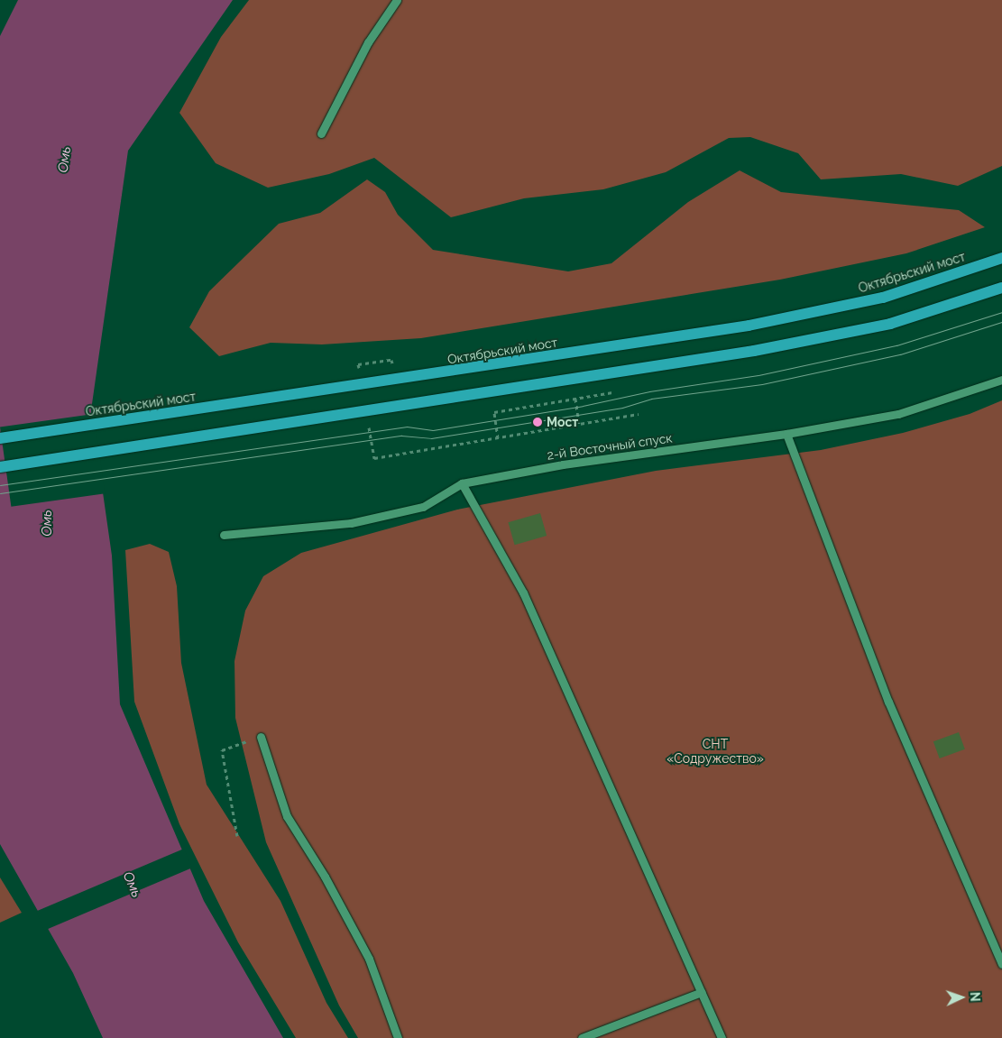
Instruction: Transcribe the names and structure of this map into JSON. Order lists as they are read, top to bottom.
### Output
{
  "streets": {
    "main road": ["Октябрьский мост"],
    "street": ["2-й Восточный спуск"]
  },
  "water": ["Омь"],
  "parks": ["СНТ «Содружество»"],
  "places": ["Мост"],
  "north": "right"
}
